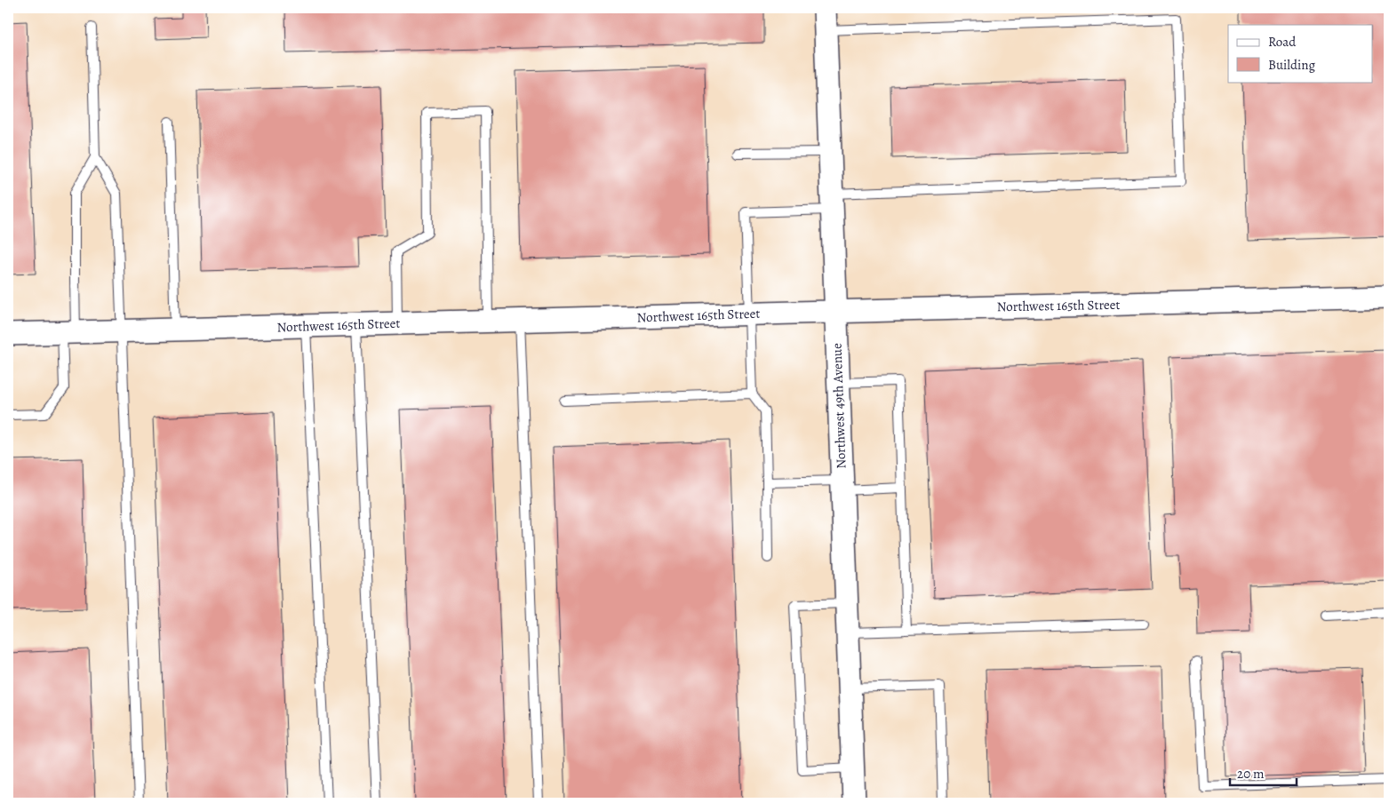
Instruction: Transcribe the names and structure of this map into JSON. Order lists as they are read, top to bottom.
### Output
{
  "streets": {
    "street": ["Northwest 165th Street", "Northwest 49th Avenue"]
  },
  "crossings": [
    ["Northwest 165th Street", "Northwest 49th Avenue"]
  ],
  "legend": ["Road", "Building"],
  "scale_bar": "20 m"
}
